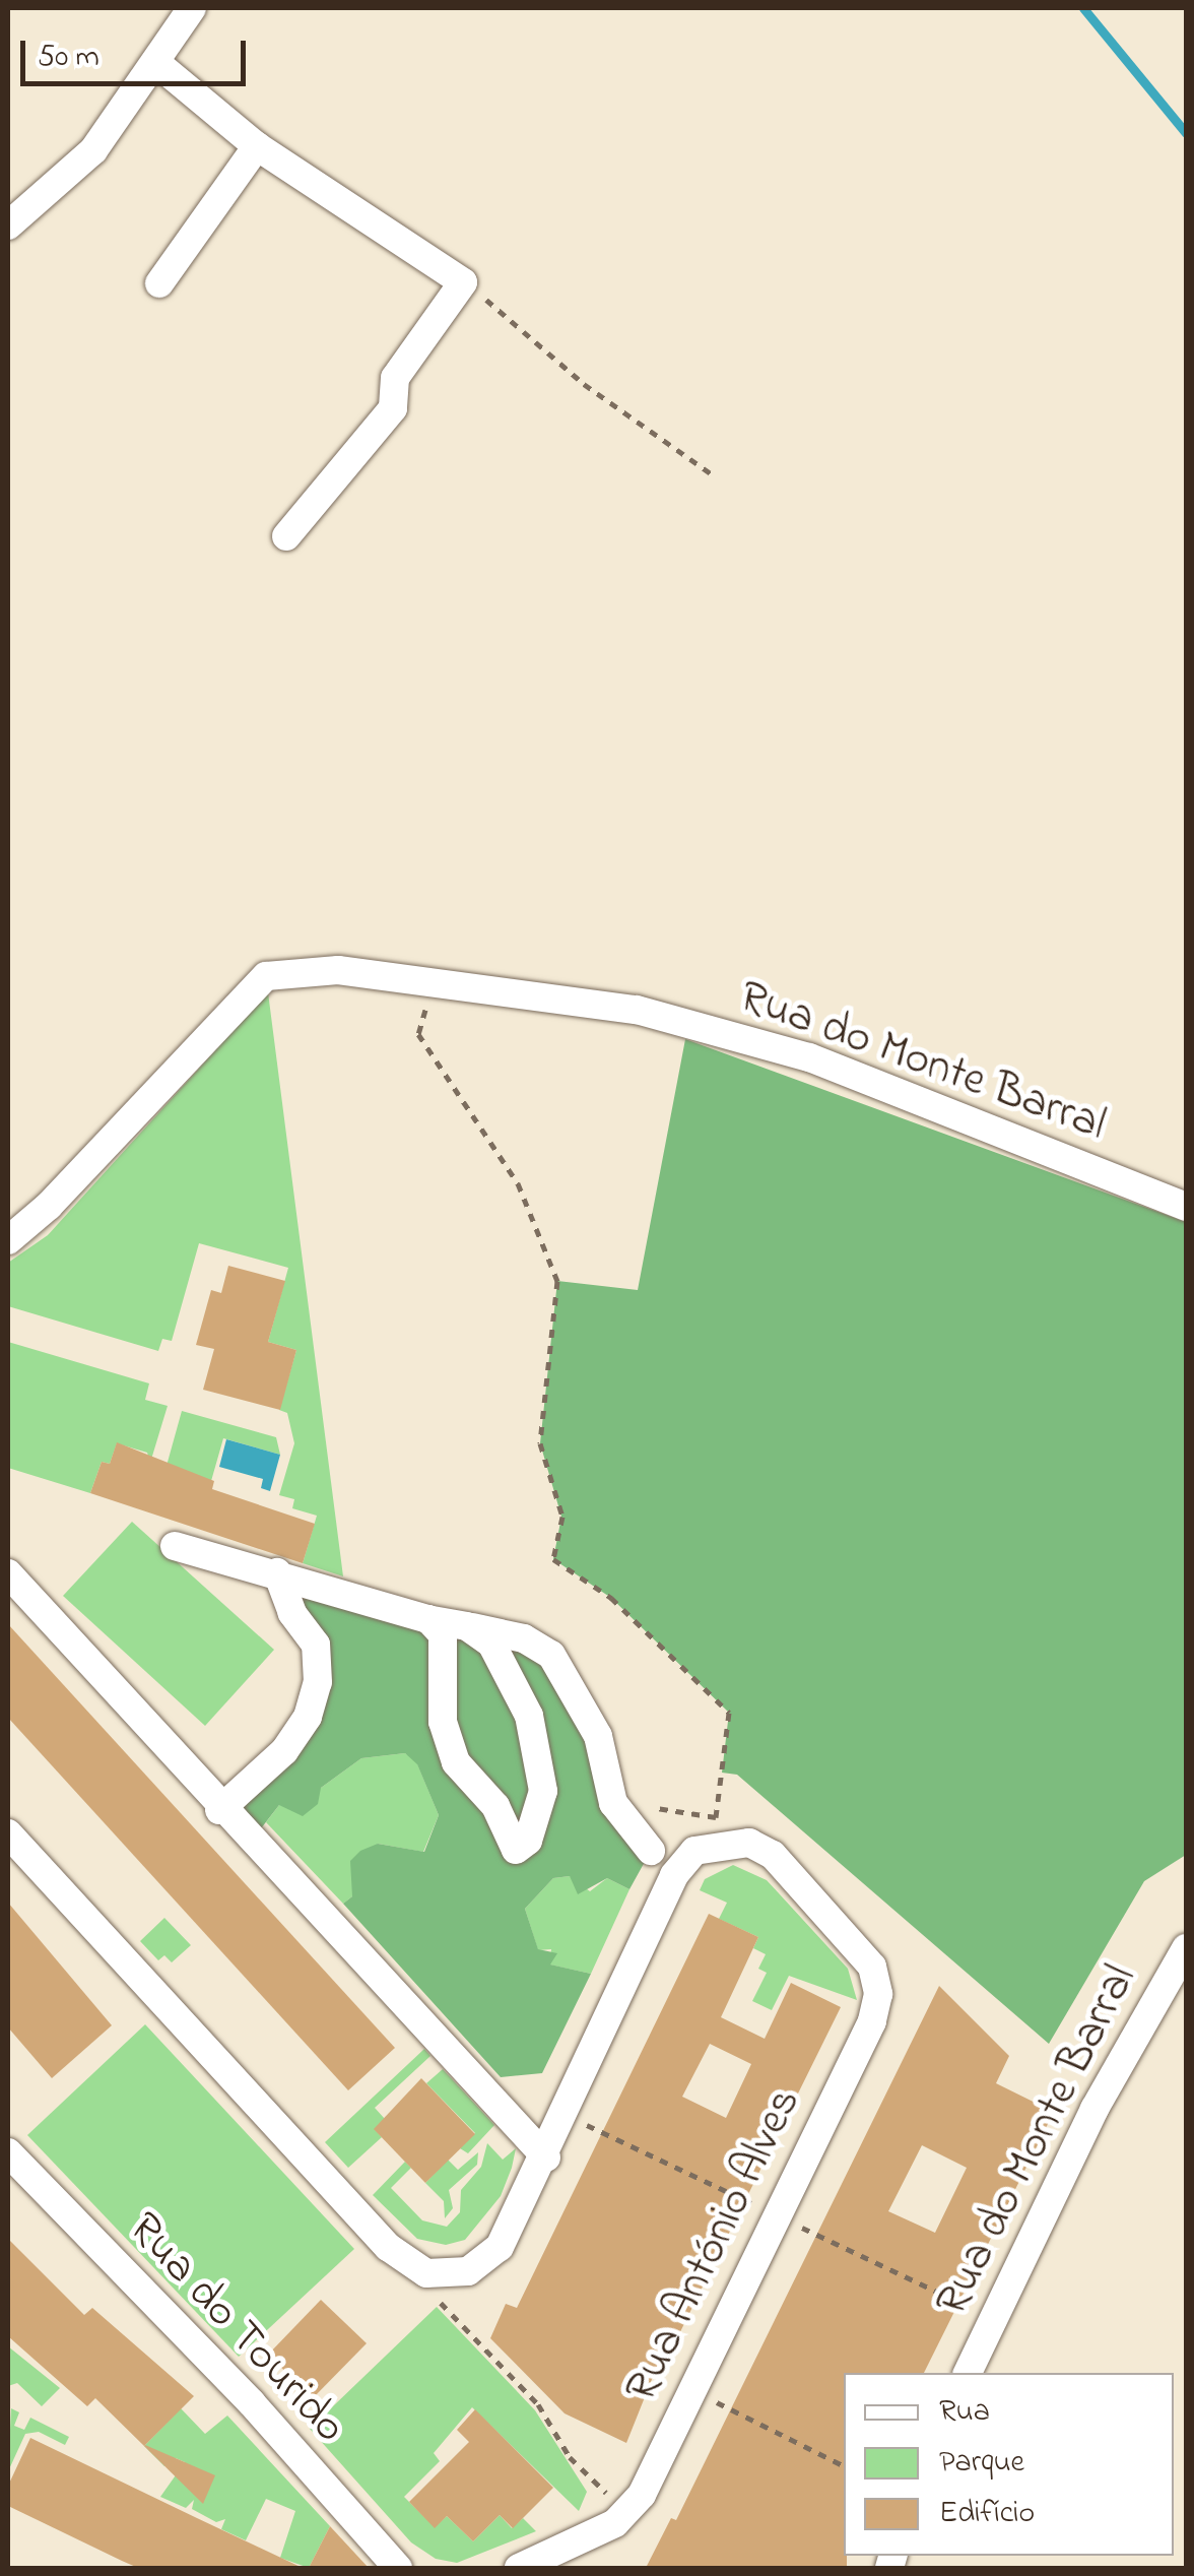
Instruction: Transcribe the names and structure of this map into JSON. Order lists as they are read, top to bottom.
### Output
{
  "streets": {
    "street": ["Rua do Monte Barral", "Rua António Alves", "Rua do Tourido"]
  },
  "legend": ["Rua", "Parque", "Edifício"],
  "scale_bar": "50 m"
}
